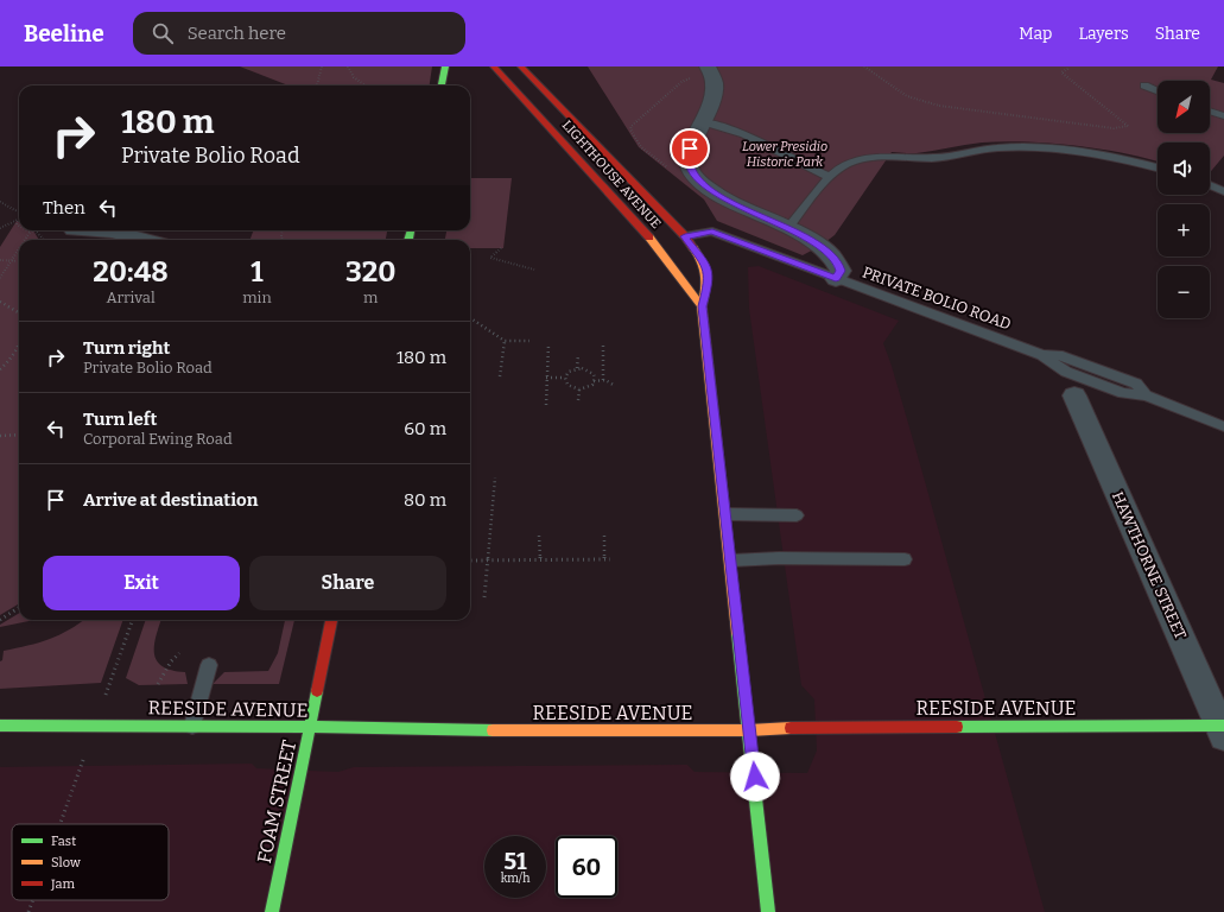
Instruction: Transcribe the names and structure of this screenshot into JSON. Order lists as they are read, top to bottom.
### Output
{
  "streets": {
    "main road": ["LIGHTHOUSE AVENUE", "REESIDE AVENUE", "FOAM STREET"],
    "street": ["HAWTHORNE STREET"],
    "lane": ["PRIVATE BOLIO ROAD"]
  },
  "crossings": [
    ["LIGHTHOUSE AVENUE", "PRIVATE BOLIO ROAD"],
    ["LIGHTHOUSE AVENUE", "REESIDE AVENUE"],
    ["HAWTHORNE STREET", "REESIDE AVENUE"],
    ["REESIDE AVENUE", "FOAM STREET"]
  ],
  "parks": ["Lower Presidio Historic Park"],
  "legend": ["Fast", "Slow", "Jam"],
  "north": "bottom left",
  "page": {
    "header": "Beeline",
    "search": "Search here",
    "nav": ["Map", "Layers", "Share"],
    "map_buttons": ["+", "−"],
    "turn": ["180 m", "Private Bolio Road"],
    "then": "Then",
    "eta": [
      "20:48",
      "Arrival",
      "1",
      "min",
      "320",
      "m"
    ],
    "list": [
      {
        "name": "Turn right",
        "note": "Private Bolio Road",
        "value": "180 m"
      },
      {
        "name": "Turn left",
        "note": "Corporal Ewing Road",
        "value": "60 m"
      },
      {
        "name": "Arrive at destination",
        "value": "80 m"
      }
    ],
    "buttons": ["Exit", "Share"],
    "speed": "51 km/h",
    "limit": "60"
  }
}
